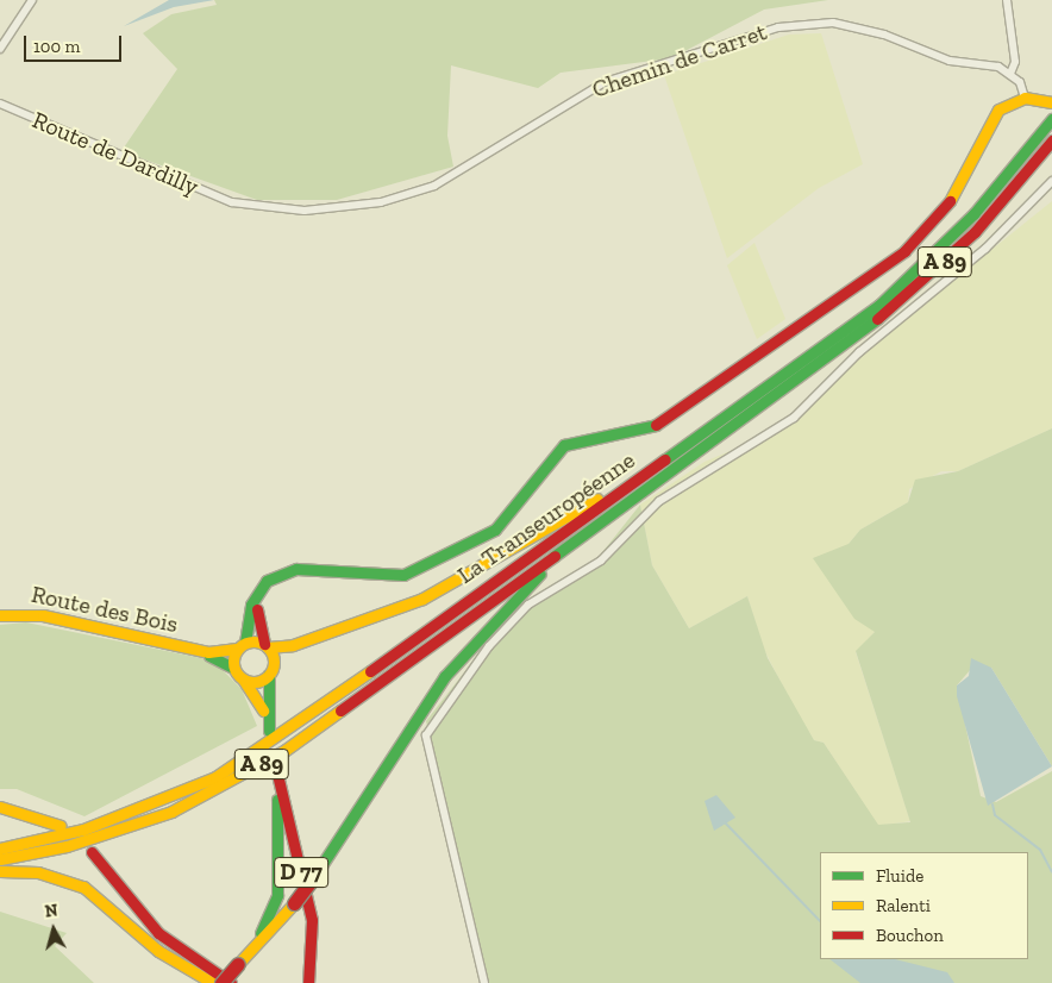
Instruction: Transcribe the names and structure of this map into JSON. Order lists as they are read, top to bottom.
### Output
{
  "streets": {
    "main road": [
      "A 89",
      "La Transeuropéenne",
      "Route des Bois",
      "D 77"
    ],
    "street": ["Chemin de Carret", "Route de Dardilly"]
  },
  "crossings": [
    ["Chemin de Carret", "Route de Dardilly"]
  ],
  "legend": ["Fluide", "Ralenti", "Bouchon"],
  "scale_bar": "100 m",
  "north": "top"
}
